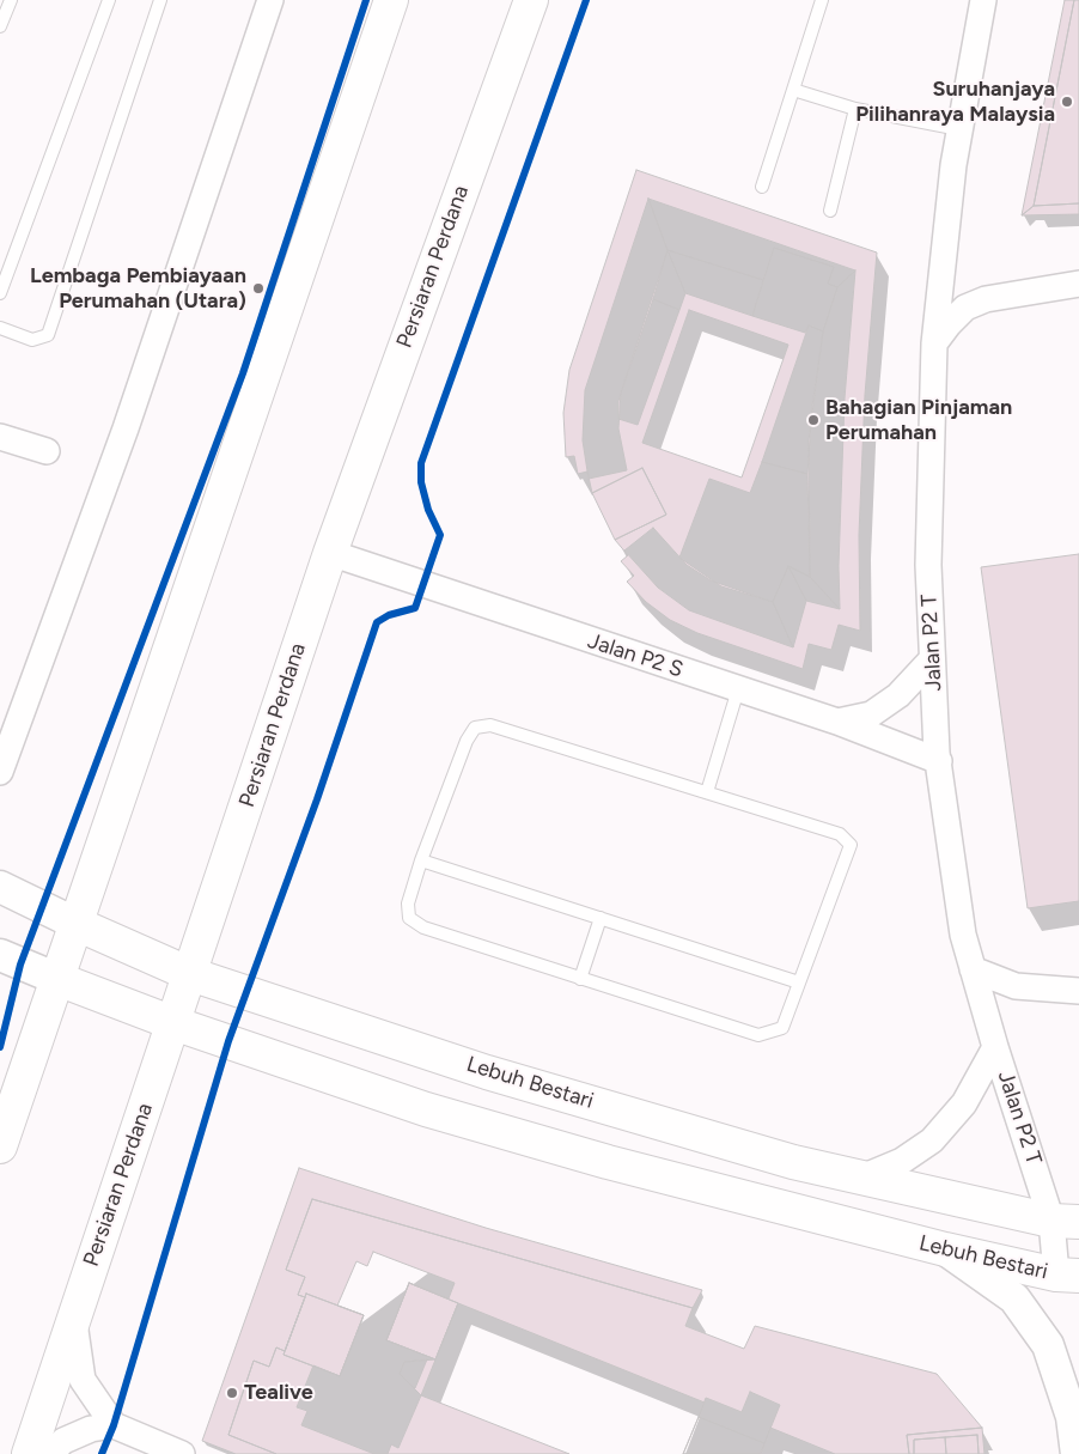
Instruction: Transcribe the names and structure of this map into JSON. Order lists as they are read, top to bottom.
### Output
{
  "streets": {
    "main road": ["Persiaran Perdana", "Lebuh Bestari"],
    "street": ["Jalan P2 T", "Jalan P2 S"]
  },
  "crossings": [
    ["Persiaran Perdana", "Jalan P2 S"],
    ["Persiaran Perdana", "Lebuh Bestari"],
    ["Jalan P2 T", "Jalan P2 S"],
    ["Jalan P2 T", "Lebuh Bestari"]
  ],
  "places": [
    "Suruhanjaya Pilihanraya Malaysia",
    "Lembaga Pembiayaan Perumahan (Utara)",
    "Bahagian Pinjaman Perumahan",
    "Tealive"
  ]
}
